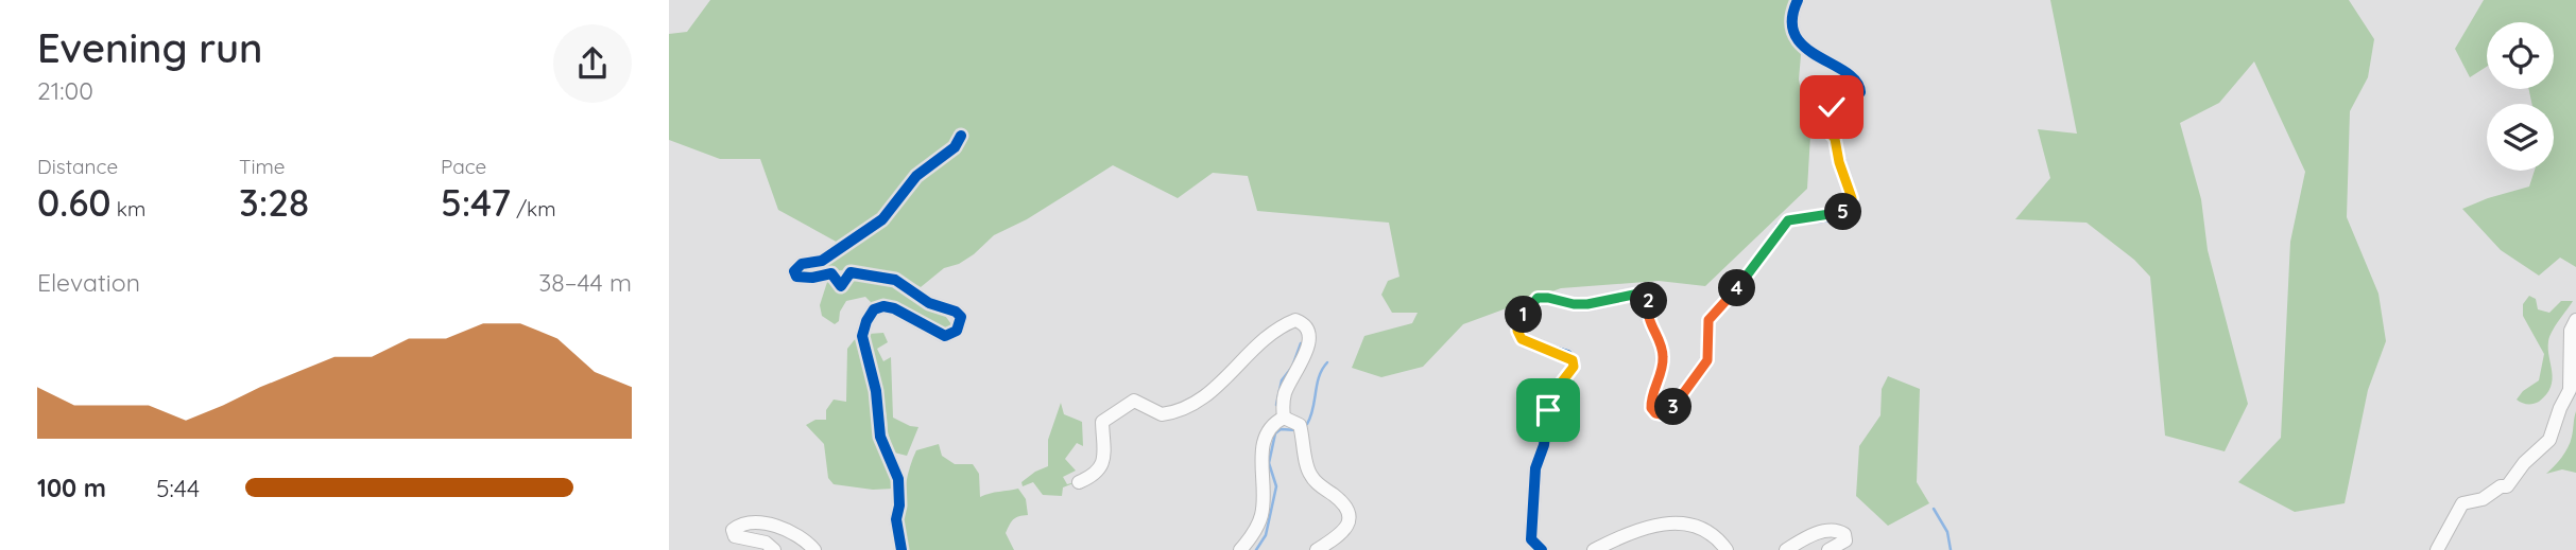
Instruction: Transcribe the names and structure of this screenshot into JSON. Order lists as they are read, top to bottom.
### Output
{
  "page": {
    "heading": ["Evening run", "21:00"],
    "stats": [
      ["Distance", "0.60 km"],
      ["Time", "3:28"],
      ["Pace", "5:47 /km"]
    ],
    "pins": [
      "5",
      "4",
      "2",
      "1",
      "3"
    ],
    "chart": ["Elevation", "38–44 m"],
    "list": [
      {
        "name": "100 m",
        "note": "5:44"
      }
    ]
  }
}
